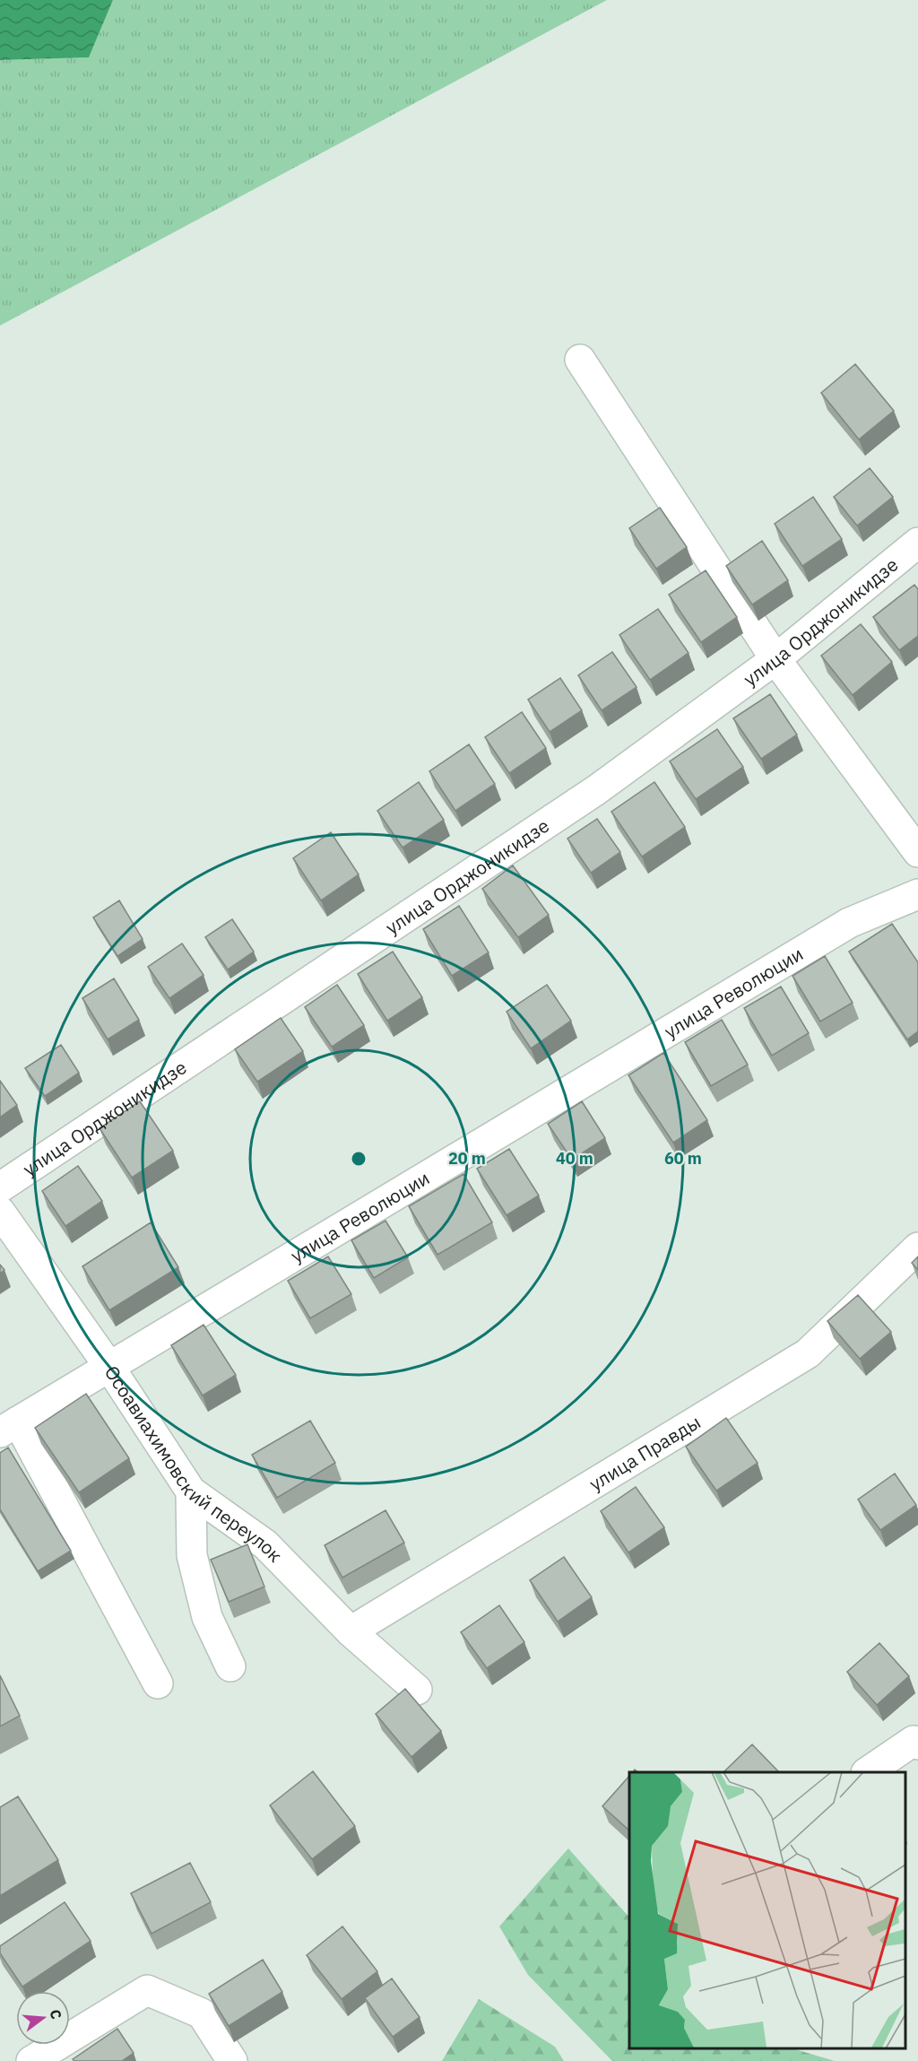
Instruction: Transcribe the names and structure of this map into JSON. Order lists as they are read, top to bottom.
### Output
{
  "streets": {
    "street": [
      "улица Орджоникидзе",
      "улица Революции",
      "улица Правды",
      "Осоавиахимовский переулок"
    ]
  },
  "crossings": [
    ["улица Революции", "Осоавиахимовский переулок"],
    ["улица Правды", "Осоавиахимовский переулок"]
  ],
  "north": "right",
  "rings": ["20 m", "40 m", "60 m"]
}
